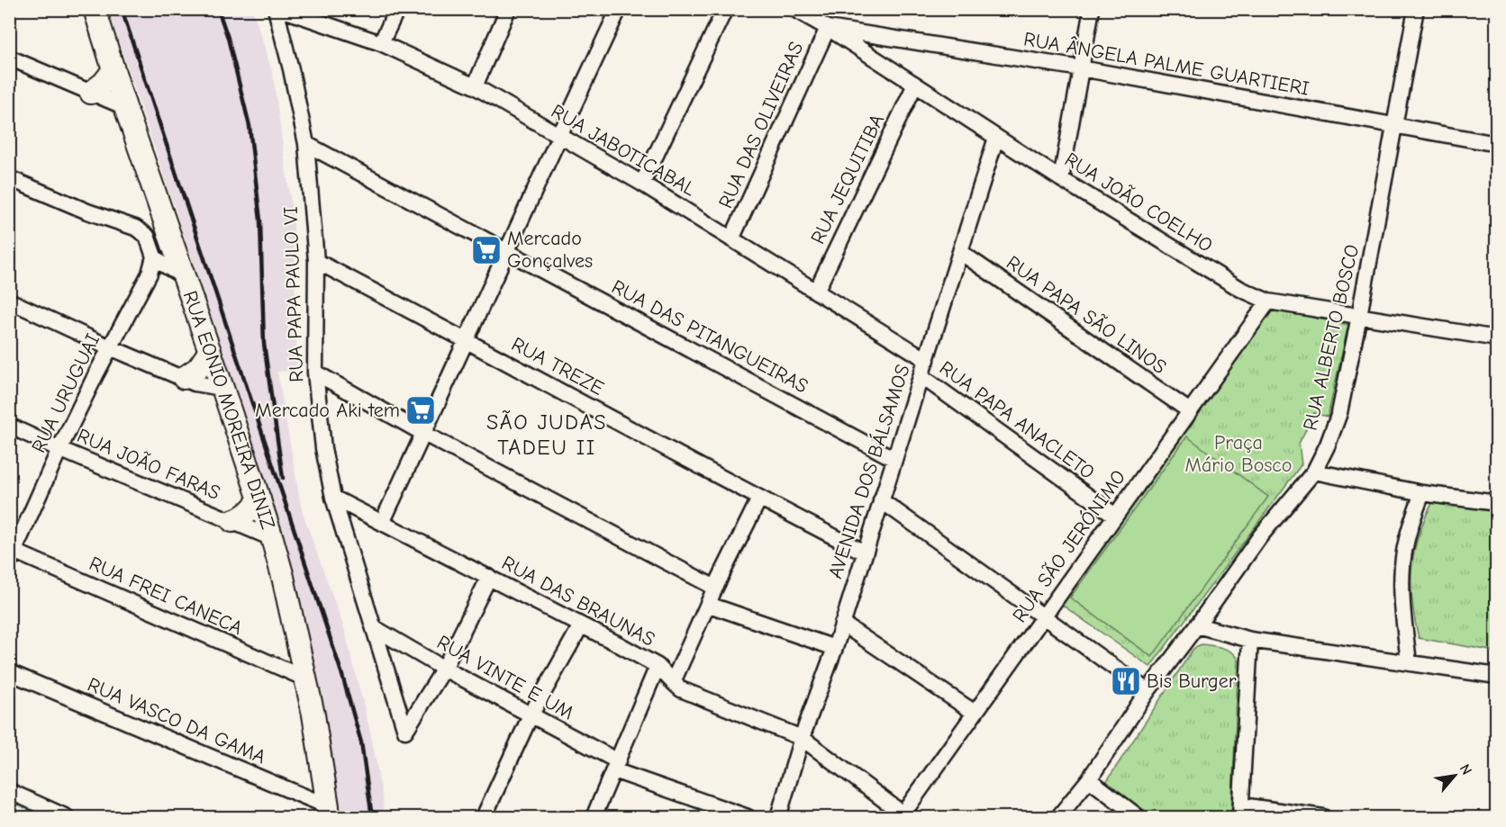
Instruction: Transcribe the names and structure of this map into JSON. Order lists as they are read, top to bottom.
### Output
{
  "streets": {
    "main road": ["RUA EONIO MOREIRA DINIZ"],
    "street": [
      "RUA ÂNGELA PALME GUARTIERI",
      "RUA DAS OLIVEIRAS",
      "RUA JABOTICABAL",
      "RUA JEQUITIBA",
      "RUA JOÃO COELHO",
      "RUA PAPA PAULO VI",
      "RUA PAPA SÃO LINOS",
      "RUA DAS PITANGUEIRAS",
      "RUA ALBERTO BOSCO",
      "RUA TREZE",
      "RUA URUGUAI",
      "RUA PAPA ANACLETO",
      "RUA JOÃO FARAS",
      "AVENIDA DOS BÁLSAMOS",
      "RUA SÃO JERÓNIMO",
      "RUA FREI CANECA",
      "RUA DAS BRAUNAS",
      "RUA VINTE E UM",
      "RUA VASCO DA GAMA"
    ]
  },
  "crossings": [
    ["RUA ÂNGELA PALME GUARTIERI", "RUA DAS OLIVEIRAS"],
    ["RUA ÂNGELA PALME GUARTIERI", "RUA JOÃO COELHO"],
    ["RUA ÂNGELA PALME GUARTIERI", "RUA ALBERTO BOSCO"],
    ["RUA DAS OLIVEIRAS", "RUA JABOTICABAL"],
    ["RUA DAS OLIVEIRAS", "RUA JOÃO COELHO"],
    ["RUA JABOTICABAL", "RUA JEQUITIBA"],
    ["RUA JABOTICABAL", "AVENIDA DOS BÁLSAMOS"],
    ["RUA JEQUITIBA", "RUA JOÃO COELHO"],
    ["RUA JOÃO COELHO", "RUA ALBERTO BOSCO"],
    ["RUA JOÃO COELHO", "AVENIDA DOS BÁLSAMOS"],
    ["RUA JOÃO COELHO", "RUA SÃO JERÓNIMO"],
    ["RUA PAPA PAULO VI", "RUA DAS PITANGUEIRAS"],
    ["RUA PAPA PAULO VI", "RUA TREZE"],
    ["RUA PAPA PAULO VI", "RUA DAS BRAUNAS"],
    ["RUA PAPA PAULO VI", "RUA VINTE E UM"],
    ["RUA PAPA SÃO LINOS", "AVENIDA DOS BÁLSAMOS"],
    ["RUA PAPA SÃO LINOS", "RUA SÃO JERÓNIMO"],
    ["RUA DAS PITANGUEIRAS", "AVENIDA DOS BÁLSAMOS"],
    ["RUA TREZE", "AVENIDA DOS BÁLSAMOS"],
    ["RUA URUGUAI", "RUA JOÃO FARAS"],
    ["RUA URUGUAI", "RUA FREI CANECA"],
    ["RUA EONIO MOREIRA DINIZ", "RUA JOÃO FARAS"],
    ["RUA EONIO MOREIRA DINIZ", "RUA FREI CANECA"],
    ["RUA EONIO MOREIRA DINIZ", "RUA VASCO DA GAMA"],
    ["RUA PAPA ANACLETO", "AVENIDA DOS BÁLSAMOS"],
    ["RUA PAPA ANACLETO", "RUA SÃO JERÓNIMO"],
    ["AVENIDA DOS BÁLSAMOS", "RUA DAS BRAUNAS"],
    ["RUA SÃO JERÓNIMO", "RUA DAS BRAUNAS"]
  ],
  "districts": ["SÃO JUDAS TADEU II"],
  "parks": ["Praça Mário Bosco"],
  "places": {
    "supermarket": ["Mercado Gonçalves", "Mercado Aki tem"],
    "restaurant": ["Bis Burger"]
  },
  "north": "top right"
}
